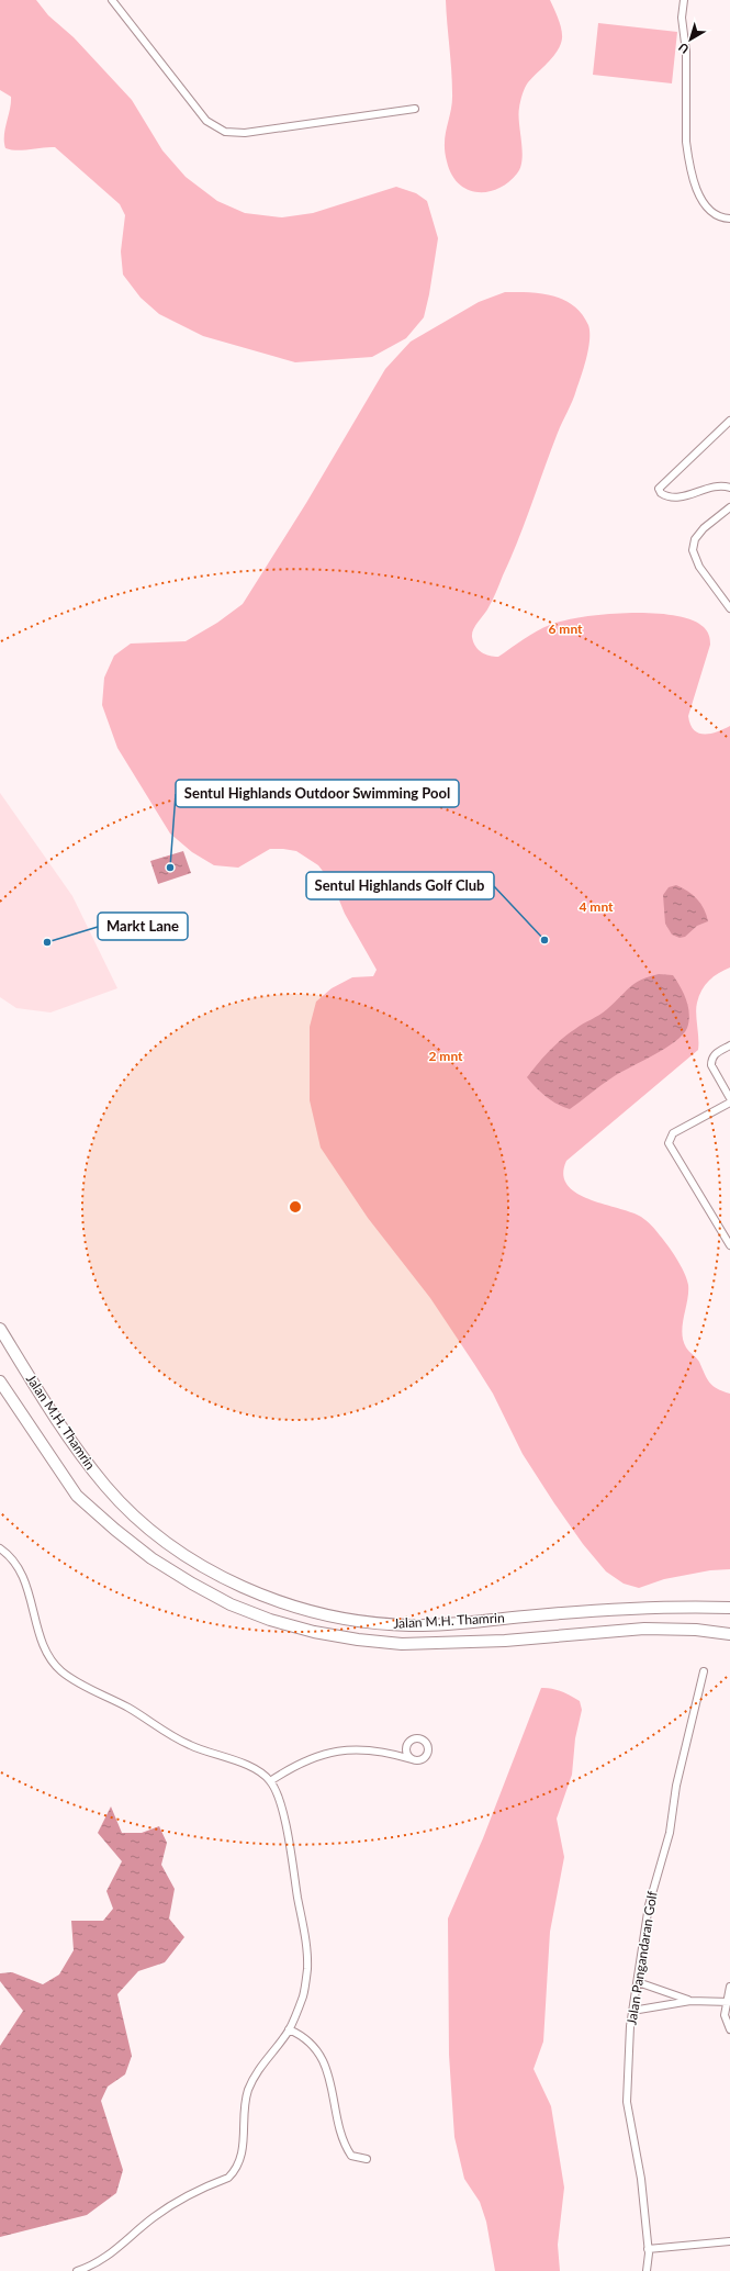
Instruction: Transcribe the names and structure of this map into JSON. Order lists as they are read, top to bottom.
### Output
{
  "streets": {
    "main road": ["Jalan M.H. Thamrin"],
    "street": ["Jalan Pangandaran Golf"]
  },
  "places": ["Sentul Highlands Outdoor Swimming Pool", "Sentul Highlands Golf Club", "Markt Lane"],
  "north": "bottom left",
  "rings": ["6 mnt", "4 mnt", "2 mnt"]
}
